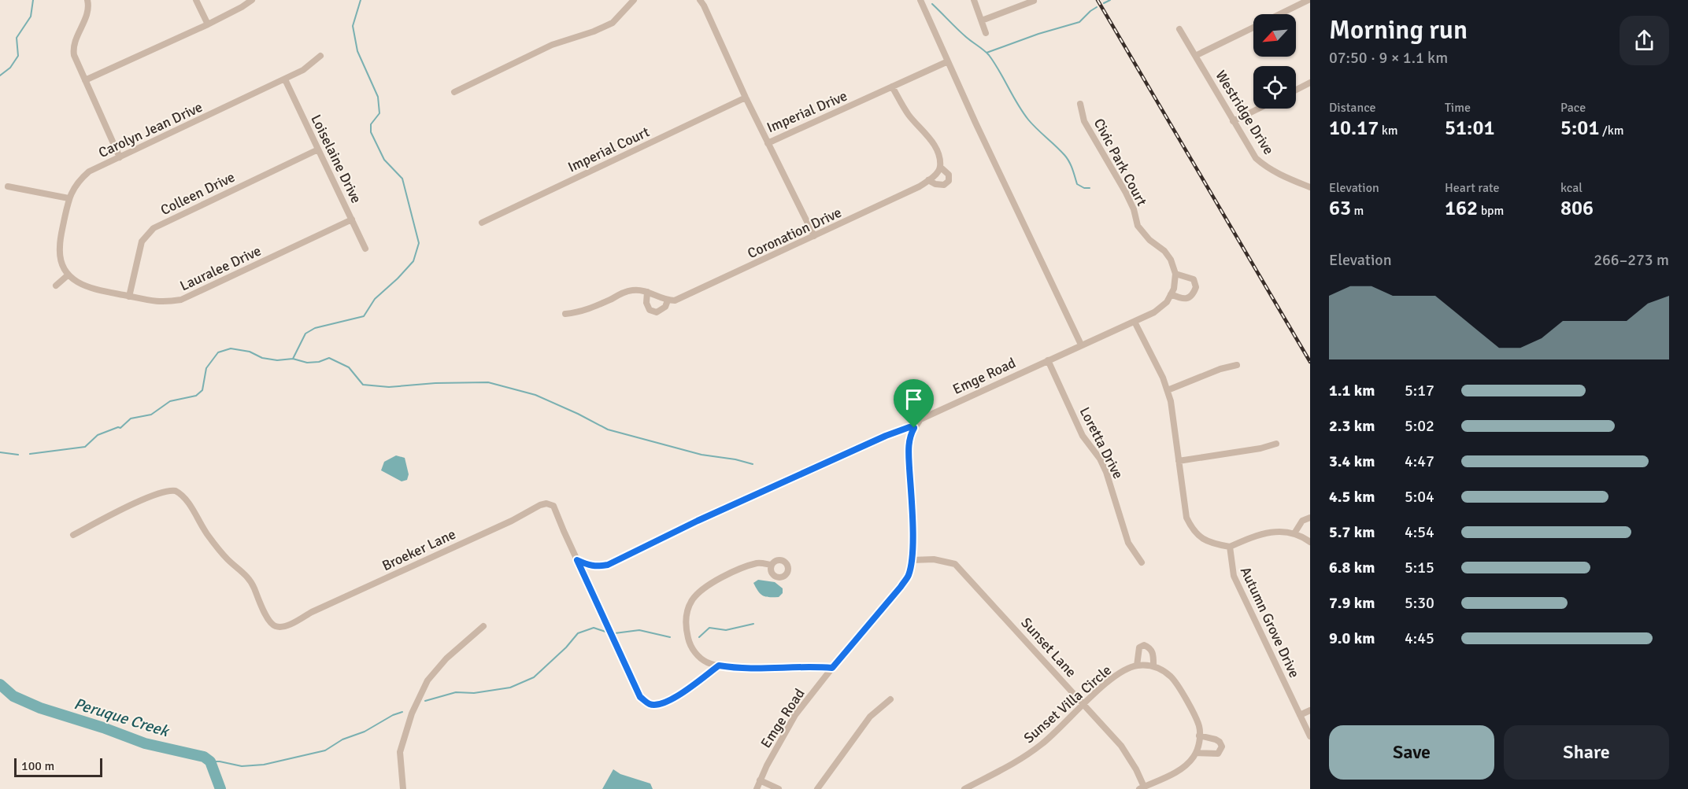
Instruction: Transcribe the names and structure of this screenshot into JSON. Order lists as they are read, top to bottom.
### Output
{
  "streets": {
    "street": [
      "Imperial Drive",
      "Westridge Drive",
      "Carolyn Jean Drive",
      "Imperial Court",
      "Loiselaine Drive",
      "Civic Park Court",
      "Colleen Drive",
      "Coronation Drive",
      "Lauralee Drive",
      "Emge Road",
      "Loretta Drive",
      "Broeker Lane",
      "Autumn Grove Drive",
      "Sunset Lane",
      "Sunset Villa Circle"
    ]
  },
  "crossings": [
    ["Imperial Drive", "Imperial Court"],
    ["Carolyn Jean Drive", "Loiselaine Drive"],
    ["Carolyn Jean Drive", "Lauralee Drive"],
    ["Loiselaine Drive", "Colleen Drive"],
    ["Loiselaine Drive", "Lauralee Drive"],
    ["Colleen Drive", "Lauralee Drive"],
    ["Emge Road", "Loretta Drive"],
    ["Emge Road", "Sunset Lane"],
    ["Sunset Lane", "Sunset Villa Circle"]
  ],
  "water": ["Peruque Creek"],
  "scale_bar": "100 m",
  "north": "bottom left",
  "page": {
    "heading": ["Morning run", "07:50 · 9 × 1.1 km"],
    "stats": [
      ["Distance", "10.17 km"],
      ["Time", "51:01"],
      ["Pace", "5:01 /km"],
      ["Elevation", "63 m"],
      ["Heart rate", "162 bpm"],
      ["kcal", "806"]
    ],
    "chart": ["Elevation", "266–273 m"],
    "list": [
      {
        "name": "1.1 km",
        "note": "5:17"
      },
      {
        "name": "2.3 km",
        "note": "5:02"
      },
      {
        "name": "3.4 km",
        "note": "4:47"
      },
      {
        "name": "4.5 km",
        "note": "5:04"
      },
      {
        "name": "5.7 km",
        "note": "4:54"
      },
      {
        "name": "6.8 km",
        "note": "5:15"
      },
      {
        "name": "7.9 km",
        "note": "5:30"
      },
      {
        "name": "9.0 km",
        "note": "4:45"
      }
    ],
    "buttons": ["Save", "Share"],
    "scale": "100 m"
  }
}
